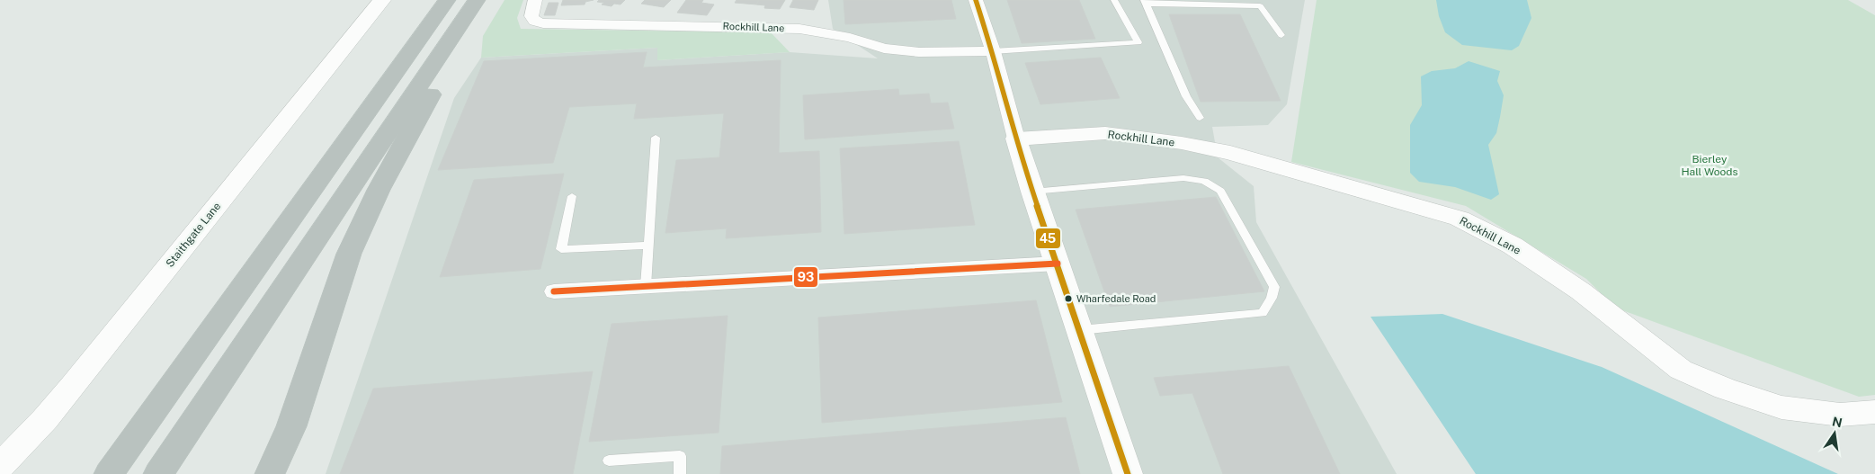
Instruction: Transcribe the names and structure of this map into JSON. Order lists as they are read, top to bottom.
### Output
{
  "streets": {
    "street": ["Rockhill Lane", "Staithgate Lane"]
  },
  "parks": ["Bierley Hall Woods"],
  "places": ["Wharfedale Road"],
  "lines": ["transit line 45", "transit line 93"],
  "north": "top"
}
